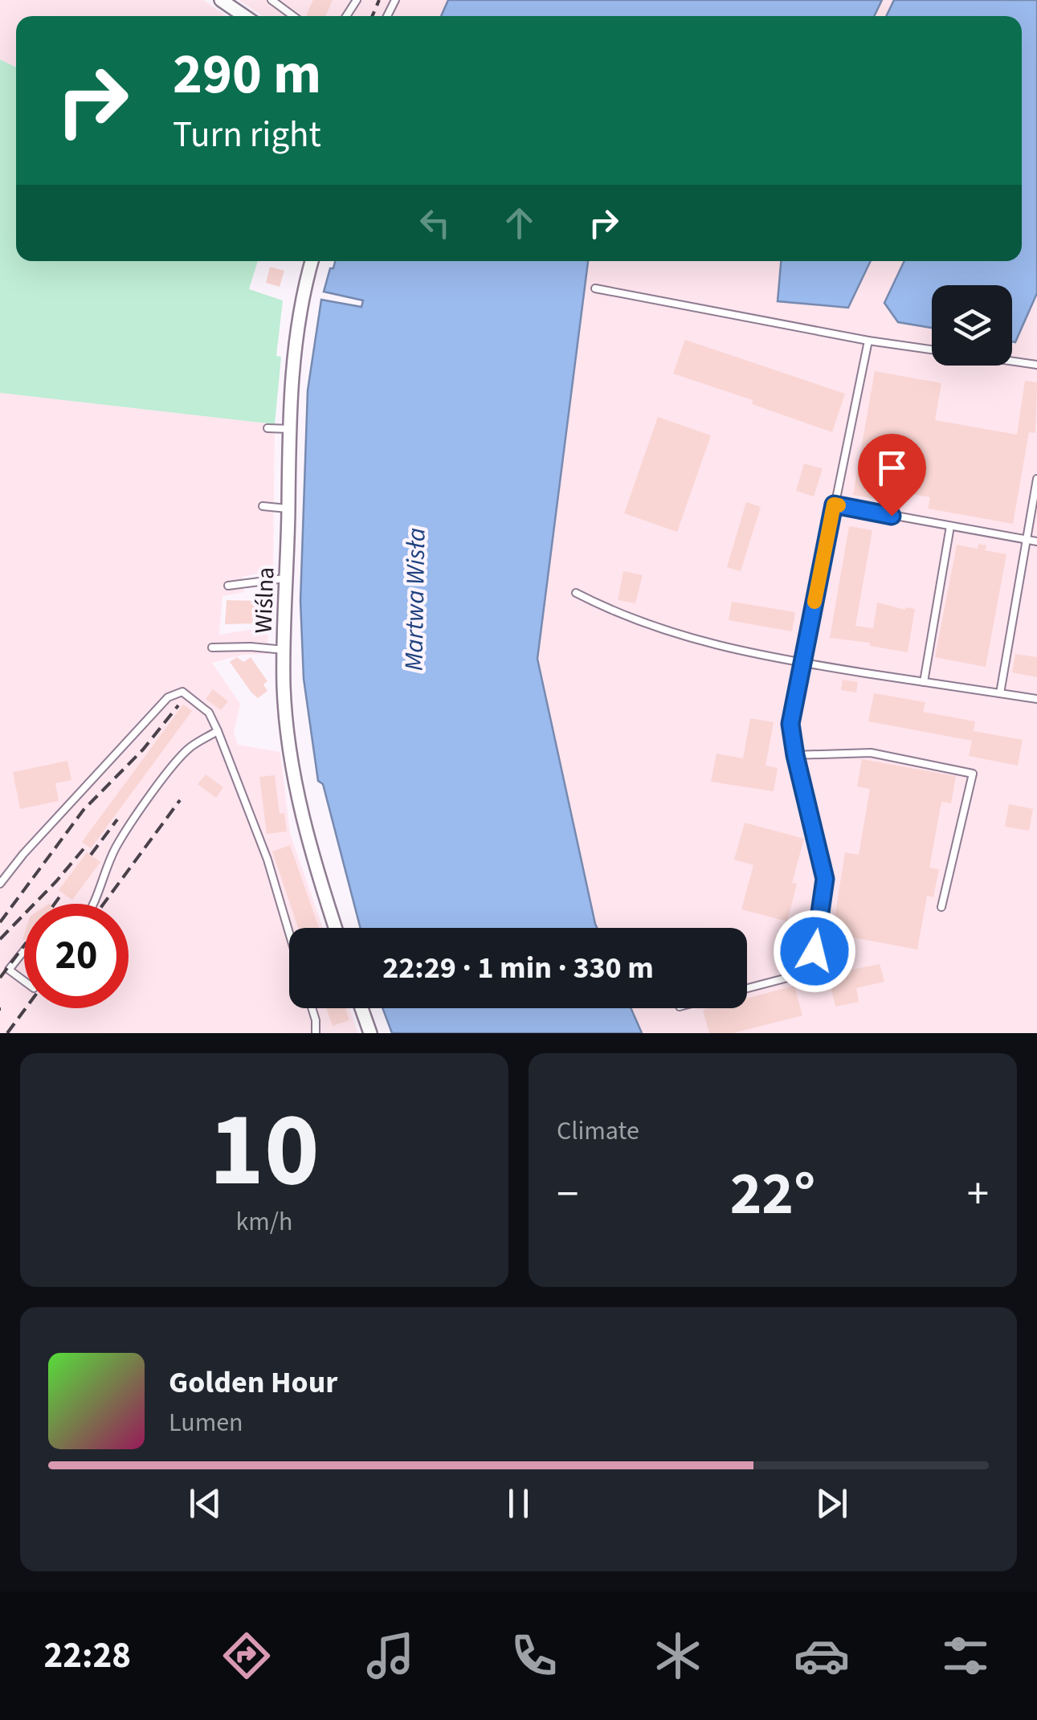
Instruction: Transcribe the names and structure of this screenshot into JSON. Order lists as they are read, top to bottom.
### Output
{
  "streets": {
    "street": ["Wiślna"]
  },
  "water": ["Martwa Wisła"],
  "page": {
    "turn": ["290 m", "Turn right"],
    "limit": "20",
    "trip": "22:29 · 1 min · 330 m",
    "tile": [
      ["10", "km/h"],
      "Climate"
    ],
    "heat": ["−", "22°", "+"],
    "song": ["Golden Hour", "Lumen"],
    "tabs": "22:28"
  }
}
